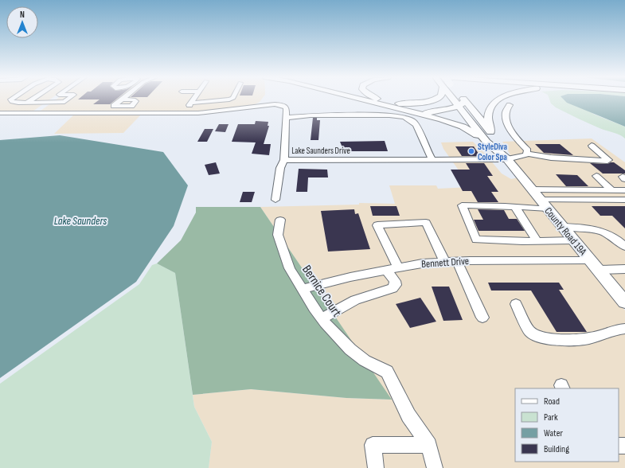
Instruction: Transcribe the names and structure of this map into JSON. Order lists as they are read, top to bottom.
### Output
{
  "streets": {
    "main road": ["County Road 19A"],
    "street": ["Lake Saunders Drive", "Bennett Drive", "Bernice Court"]
  },
  "crossings": [
    ["Lake Saunders Drive", "County Road 19A"],
    ["County Road 19A", "Bennett Drive"],
    ["Bennett Drive", "Bernice Court"]
  ],
  "water": ["Lake Saunders"],
  "places": ["StyleDiva Color Spa"],
  "legend": [
    "Road",
    "Park",
    "Water",
    "Building"
  ],
  "north": "top"
}
